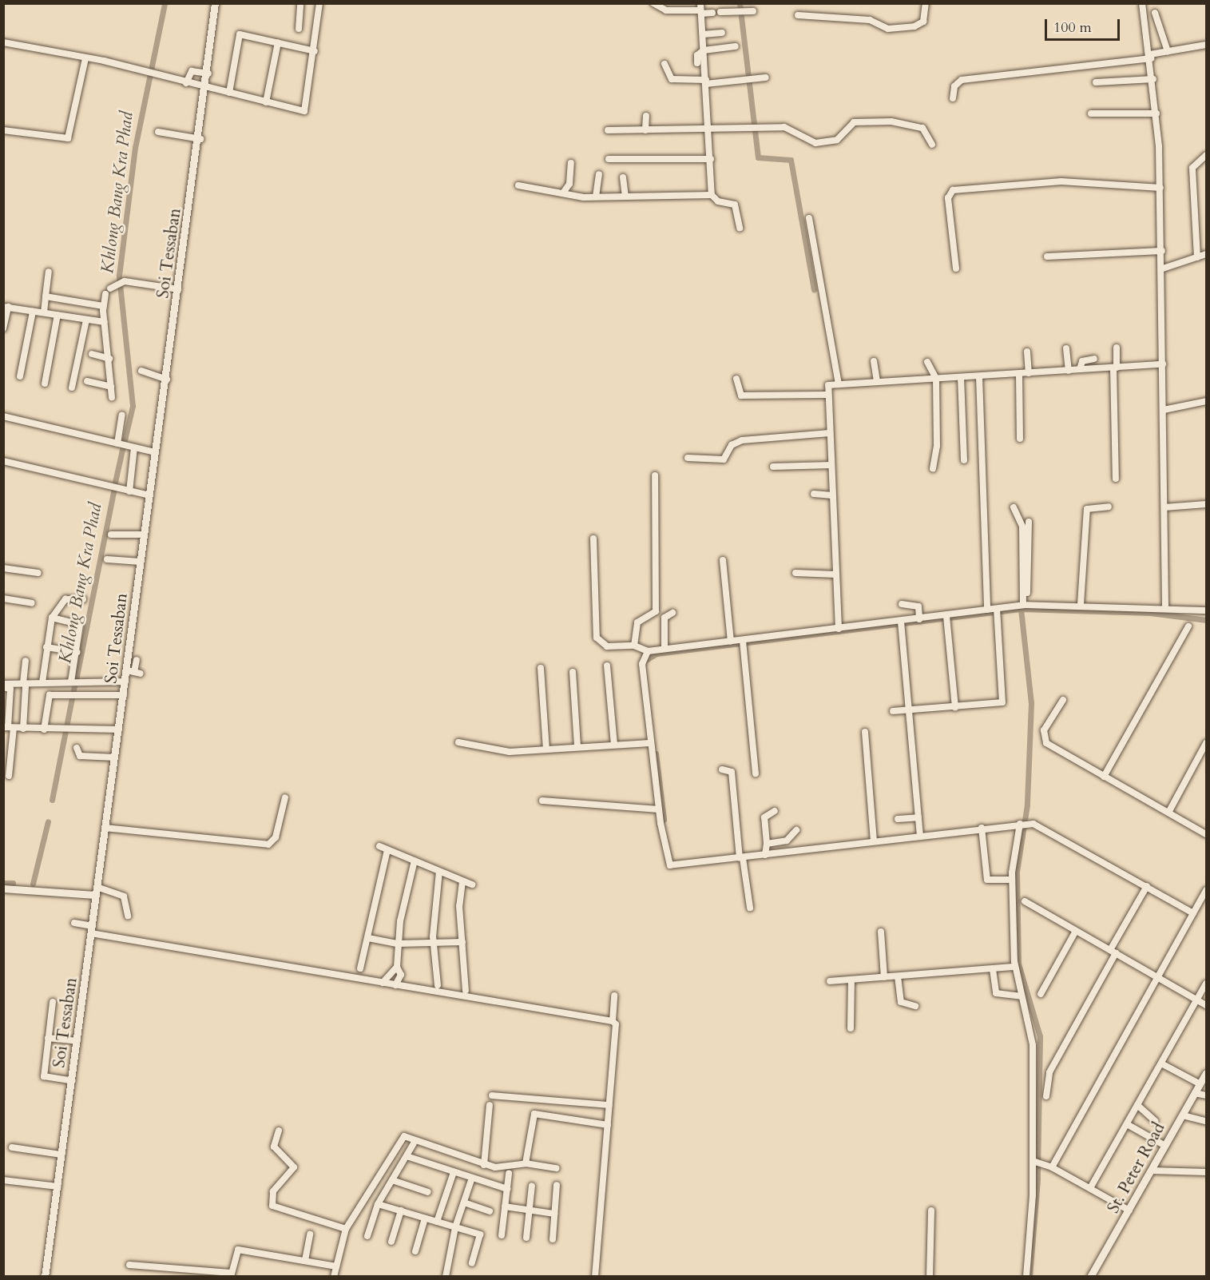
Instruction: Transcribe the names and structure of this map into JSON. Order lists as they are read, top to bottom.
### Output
{
  "streets": {
    "street": ["Soi Tessaban", "St. Peter Road"]
  },
  "water": ["Khlong Bang Kra Phad"],
  "scale_bar": "100 m"
}
